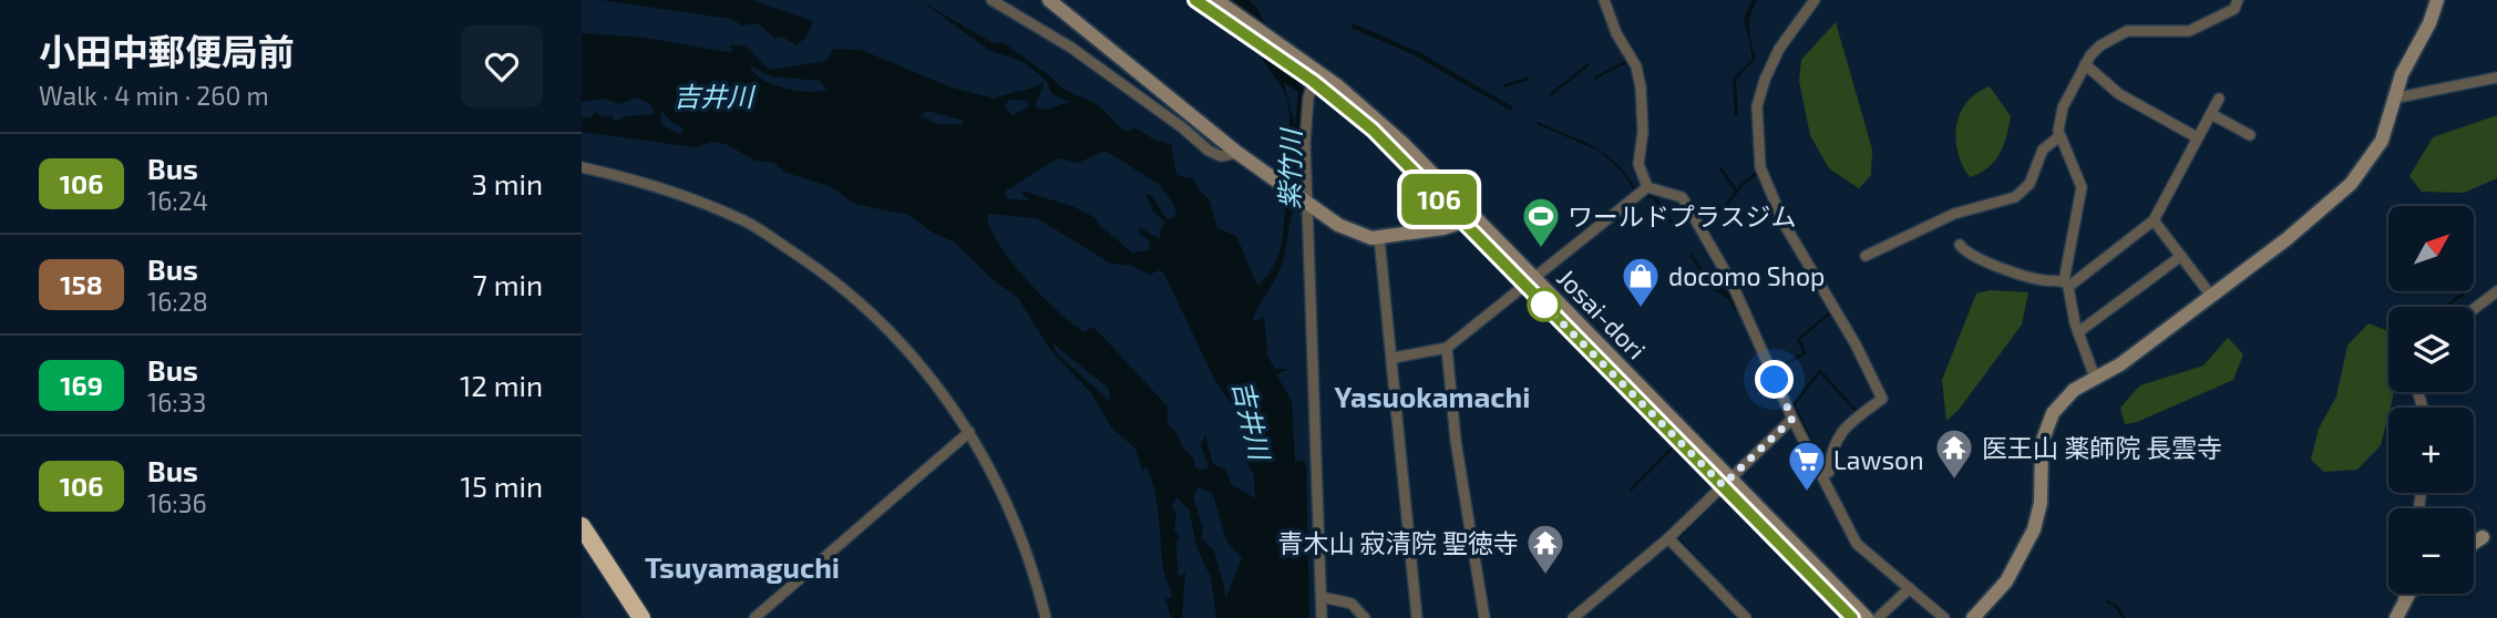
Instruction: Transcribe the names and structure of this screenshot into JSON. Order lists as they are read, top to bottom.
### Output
{
  "streets": {
    "street": ["Josai-dori"]
  },
  "districts": ["Yasuokamachi", "Tsuyamaguchi"],
  "water": ["吉井川", "紫竹川"],
  "places": {
    "sports": ["ワールドプラスジム"],
    "shop": ["docomo Shop"],
    "temple": ["医王山 薬師院 長雲寺", "青木山 寂清院 聖徳寺"],
    "supermarket": ["Lawson"]
  },
  "lines": ["bus line 106"],
  "north": "top right",
  "page": {
    "heading": ["小田中郵便局前", "Walk · 4 min · 260 m"],
    "on_map": "106",
    "list": [
      {
        "mark": "106",
        "name": "Bus",
        "note": "16:24",
        "value": "3 min"
      },
      {
        "mark": "158",
        "name": "Bus",
        "note": "16:28",
        "value": "7 min"
      },
      {
        "mark": "169",
        "name": "Bus",
        "note": "16:33",
        "value": "12 min"
      },
      {
        "mark": "106",
        "name": "Bus",
        "note": "16:36",
        "value": "15 min"
      }
    ],
    "map_buttons": ["+", "−"]
  }
}
